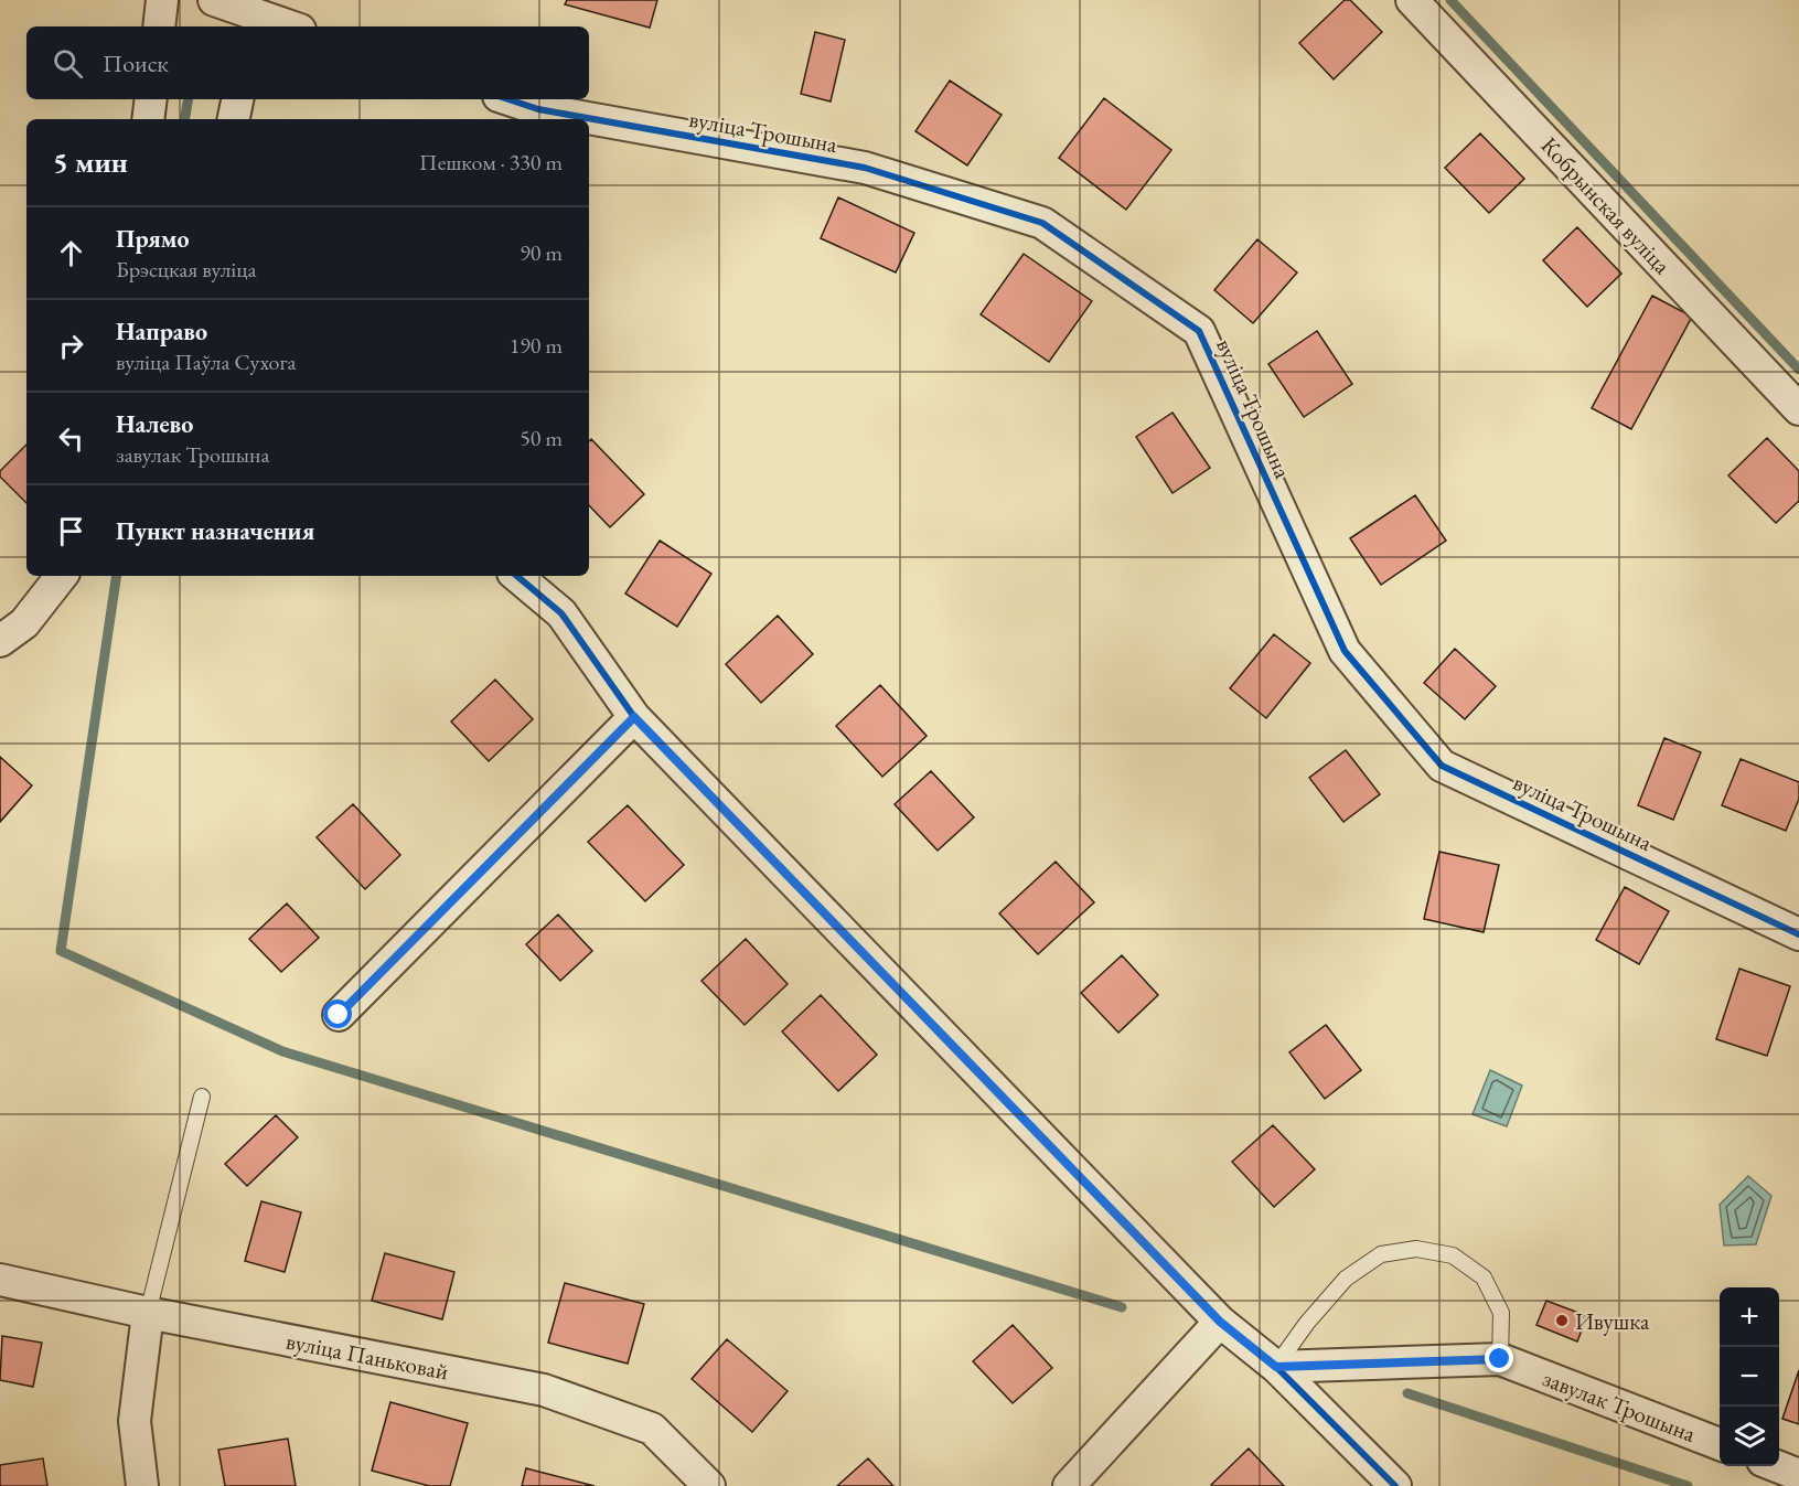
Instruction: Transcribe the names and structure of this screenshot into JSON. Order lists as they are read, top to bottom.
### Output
{
  "streets": {
    "street": [
      "вуліца Трошына",
      "Кобрынская вуліца",
      "вуліца Паньковай",
      "завулак Трошына"
    ]
  },
  "places": ["Ивушка"],
  "page": {
    "search": "Поиск",
    "heading": ["5 мин", "Пешком · 330 m"],
    "list": [
      ["Прямо", "Брэсцкая вуліца", "90 m"],
      ["Направо", "вуліца Паўла Сухога", "190 m"],
      ["Налево", "завулак Трошына", "50 m"],
      "Пункт назначения"
    ],
    "map_buttons": ["+", "−"]
  }
}
